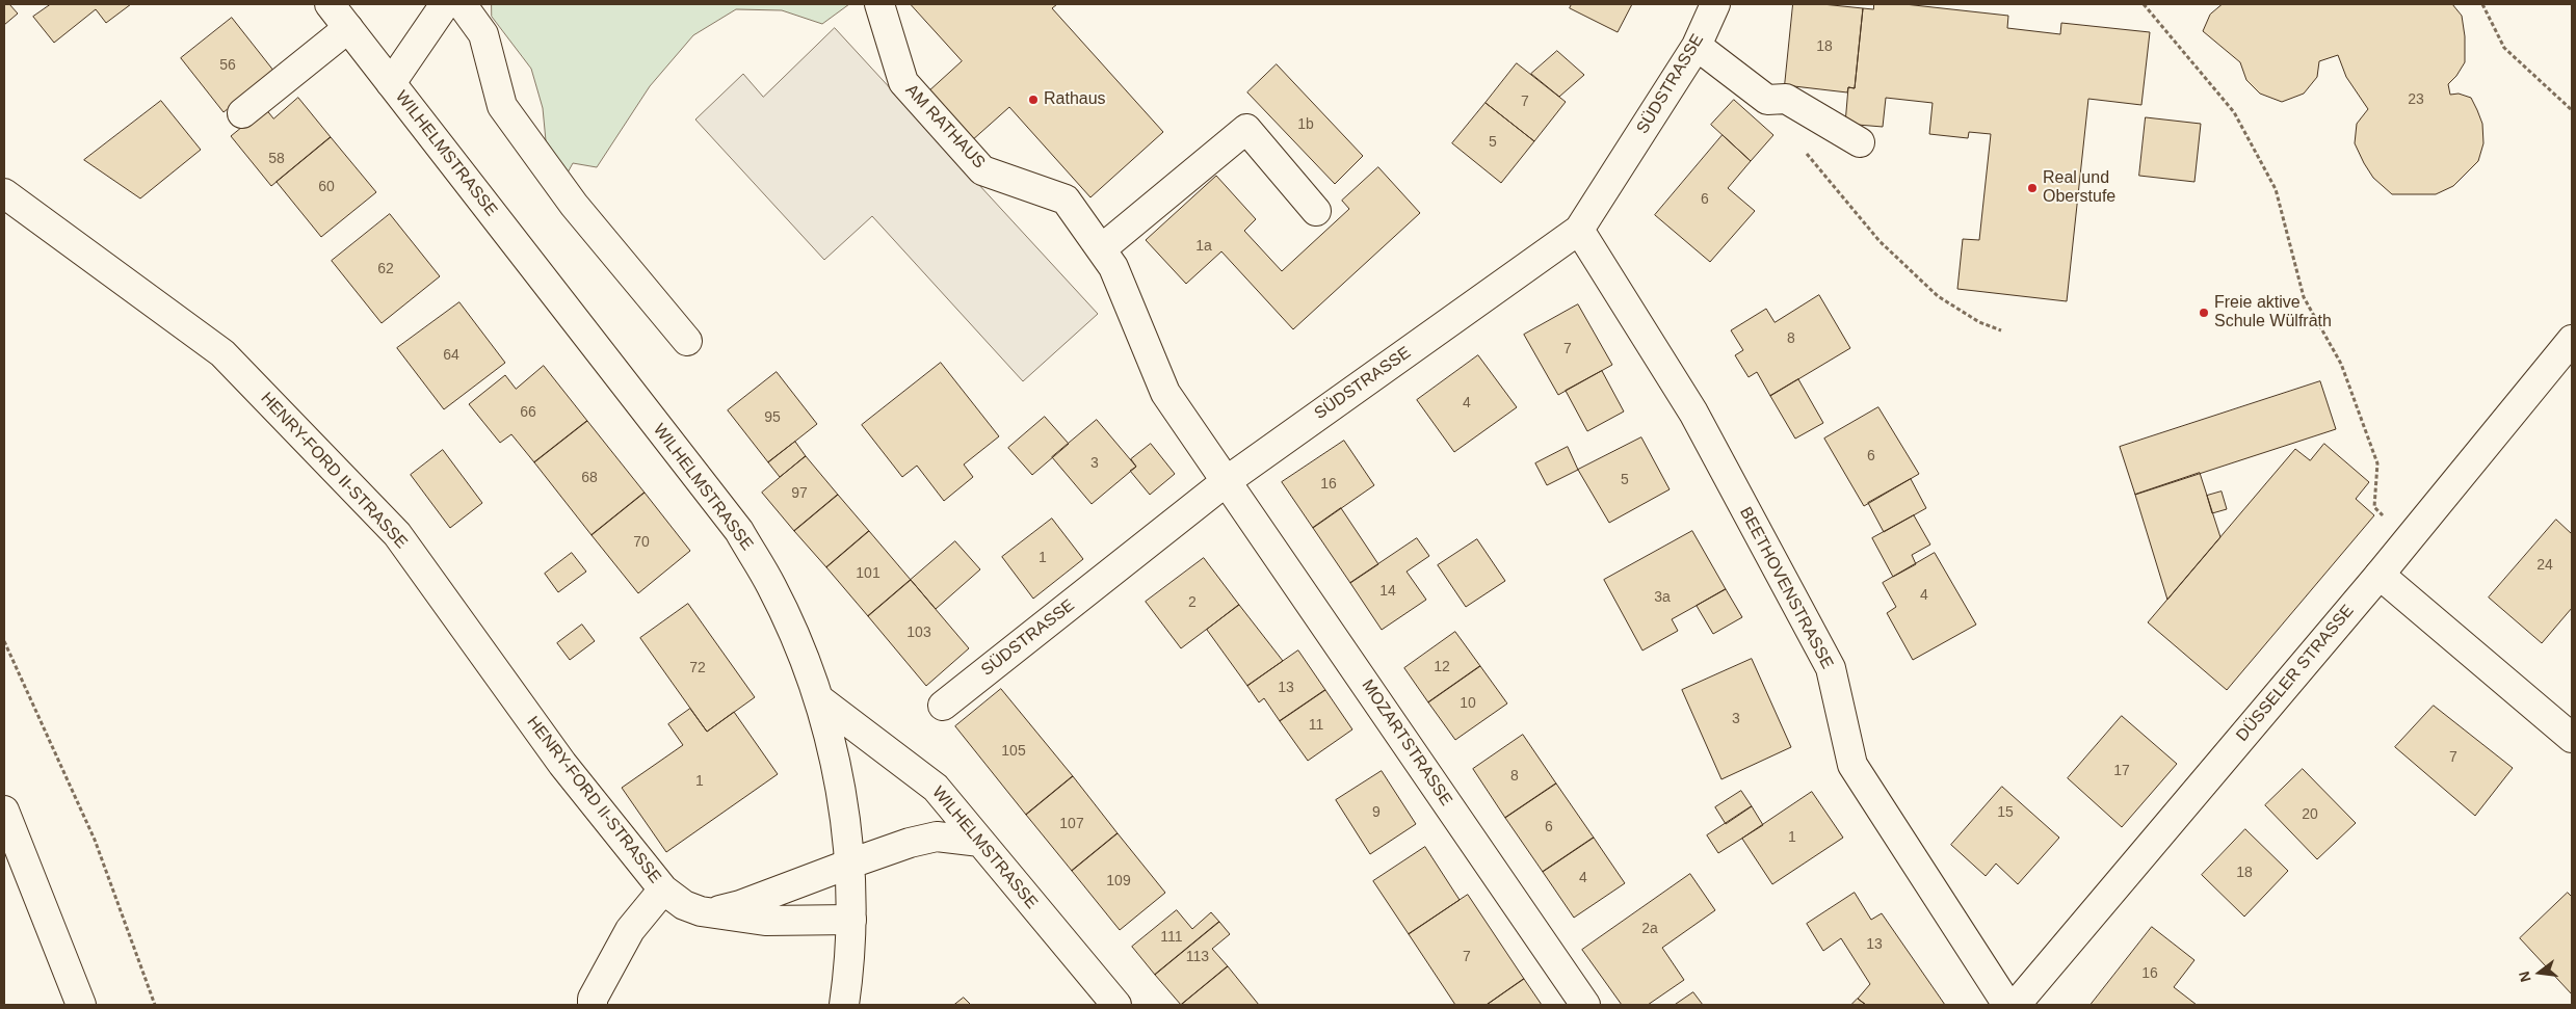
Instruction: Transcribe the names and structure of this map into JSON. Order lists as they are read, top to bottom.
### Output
{
  "streets": {
    "street": [
      "SÜDSTRASSE",
      "AM RATHAUS",
      "WILHELMSTRASSE",
      "HENRY-FORD II-STRASSE",
      "BEETHOVENSTRASSE",
      "DÜSSELER STRASSE",
      "MOZARTSTRASSE"
    ]
  },
  "crossings": [
    ["SÜDSTRASSE", "AM RATHAUS"],
    ["SÜDSTRASSE", "BEETHOVENSTRASSE"],
    ["SÜDSTRASSE", "MOZARTSTRASSE"],
    ["AM RATHAUS", "MOZARTSTRASSE"]
  ],
  "places": ["Rathaus", "Real und Oberstufe", "Freie aktive Schule Wülfrath"],
  "house_numbers": [
    "18",
    "56",
    "23",
    "7",
    "1b",
    "5",
    "58",
    "60",
    "6",
    "1a",
    "62",
    "8",
    "7",
    "64",
    "4",
    "66",
    "95",
    "6",
    "3",
    "68",
    "5",
    "16",
    "97",
    "70",
    "1",
    "24",
    "101",
    "14",
    "4",
    "3a",
    "2",
    "103",
    "12",
    "72",
    "13",
    "10",
    "3",
    "11",
    "105",
    "7",
    "17",
    "8",
    "1",
    "9",
    "15",
    "20",
    "107",
    "6",
    "1",
    "18",
    "4",
    "109",
    "2a",
    "111",
    "13",
    "113",
    "7",
    "16"
  ],
  "north": "left"
}
